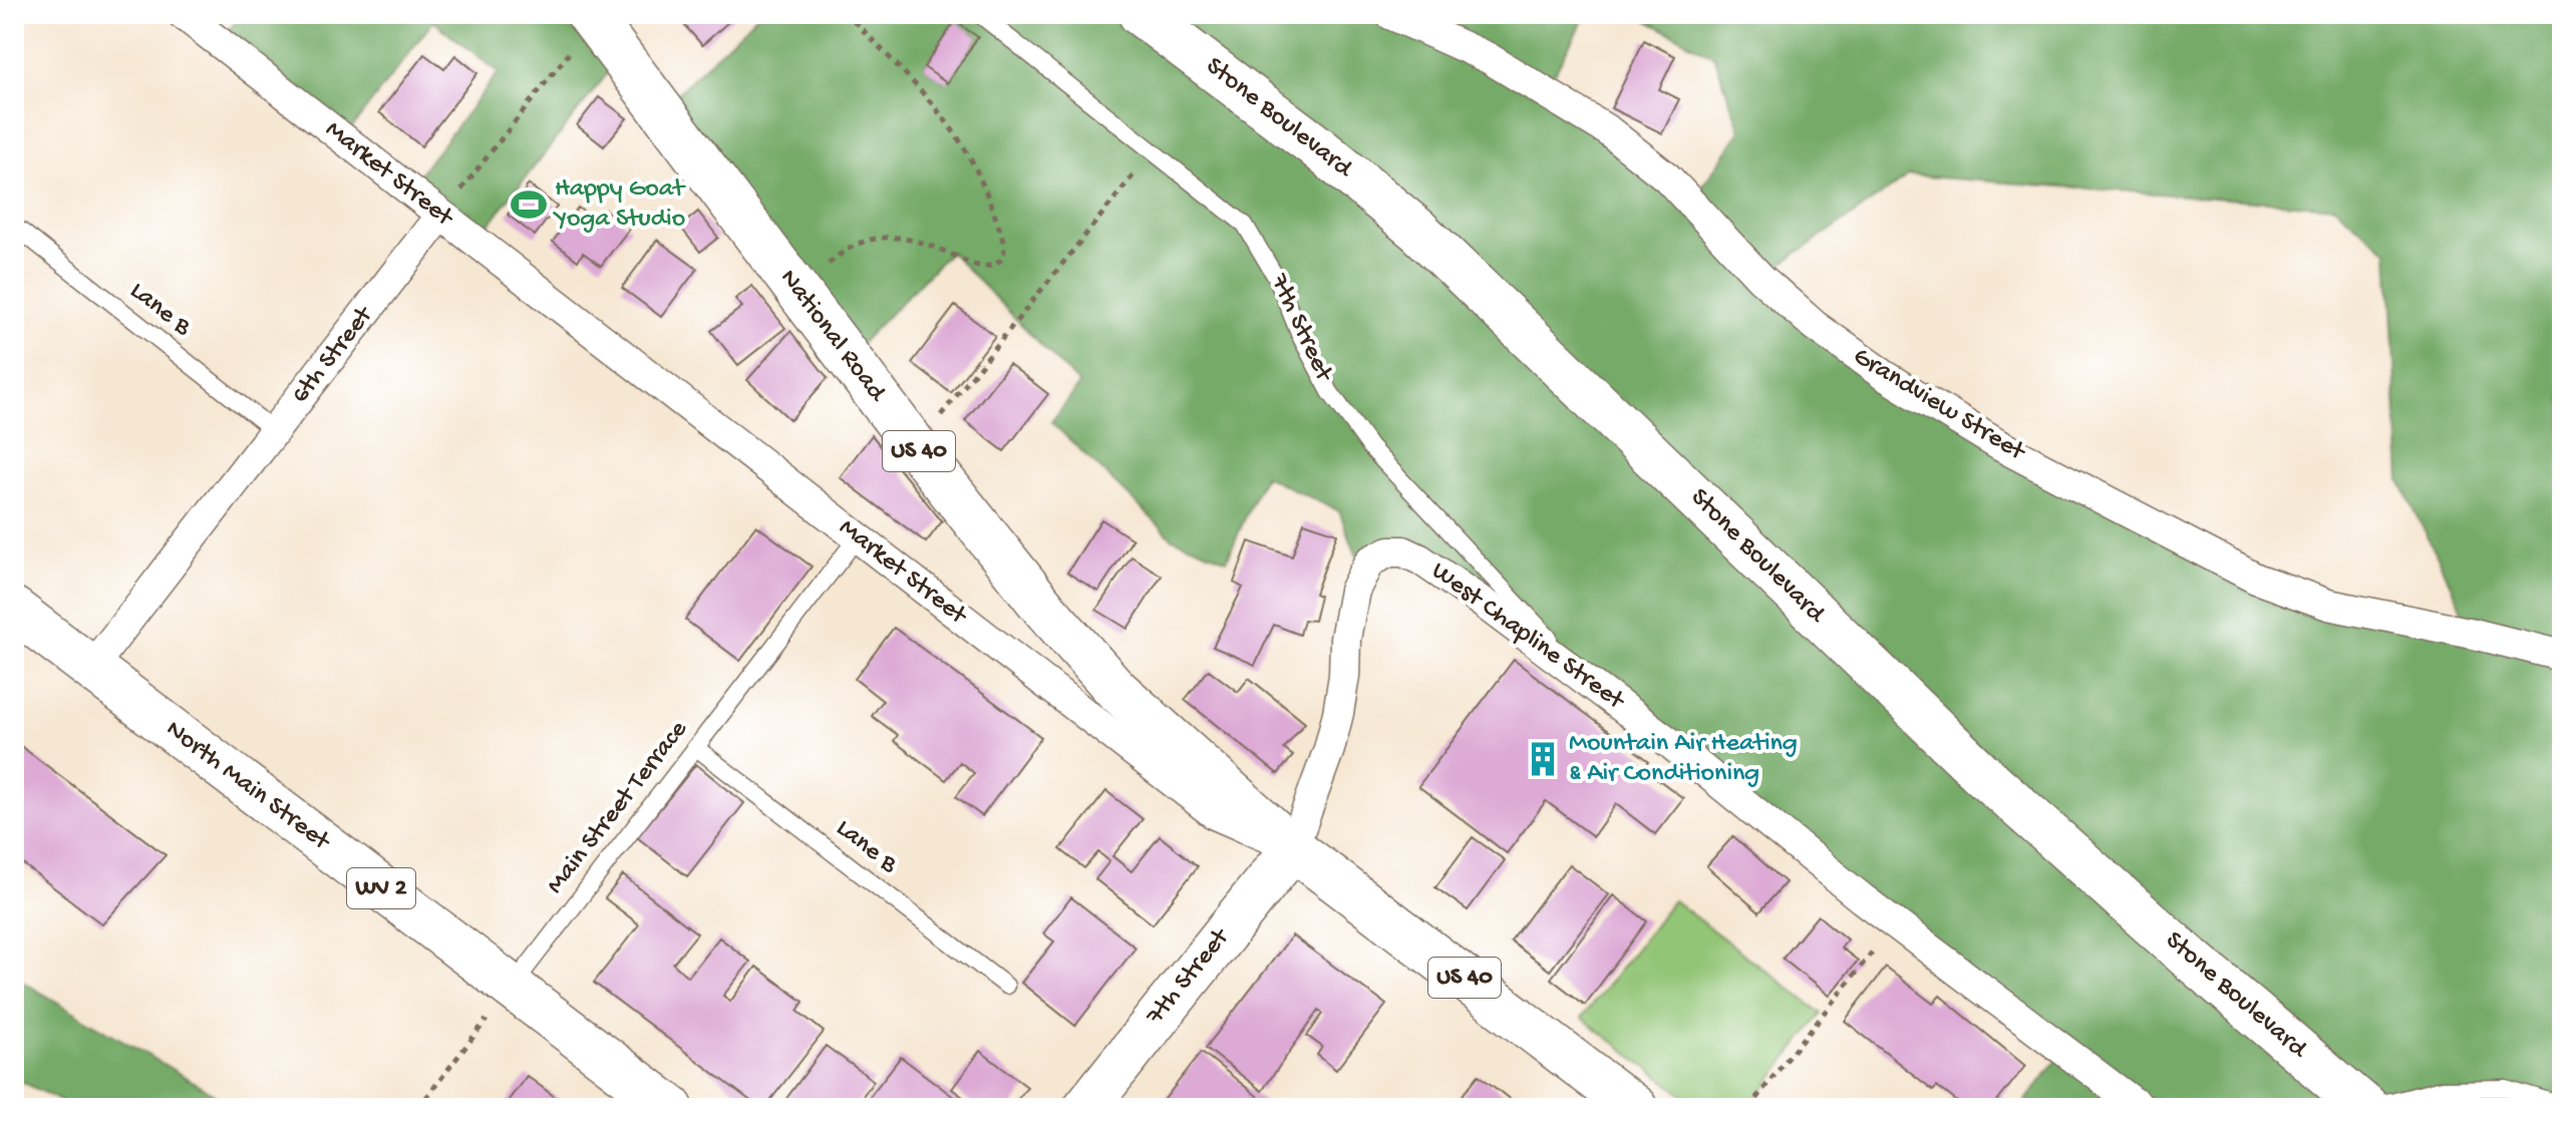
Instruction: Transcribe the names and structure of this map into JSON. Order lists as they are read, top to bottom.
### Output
{
  "streets": {
    "main road": [
      "Stone Boulevard",
      "Market Street",
      "7th Street",
      "National Road",
      "US 40",
      "North Main Street",
      "WV 2"
    ],
    "street": ["6th Street", "Grandview Street", "West Chapline Street"],
    "lane": ["Lane B", "Main Street Terrace"]
  },
  "crossings": [
    ["Market Street", "7th Street"],
    ["Market Street", "National Road"],
    ["Market Street", "6th Street"],
    ["Market Street", "West Chapline Street"],
    ["Market Street", "Main Street Terrace"],
    ["Lane B", "6th Street"],
    ["Lane B", "Main Street Terrace"],
    ["7th Street", "National Road"],
    ["7th Street", "West Chapline Street"],
    ["National Road", "West Chapline Street"],
    ["6th Street", "North Main Street"],
    ["North Main Street", "Main Street Terrace"]
  ],
  "places": {
    "sports": ["Happy Goat Yoga Studio"],
    "building": ["Mountain Air Heating & Air Conditioning"]
  }
}
